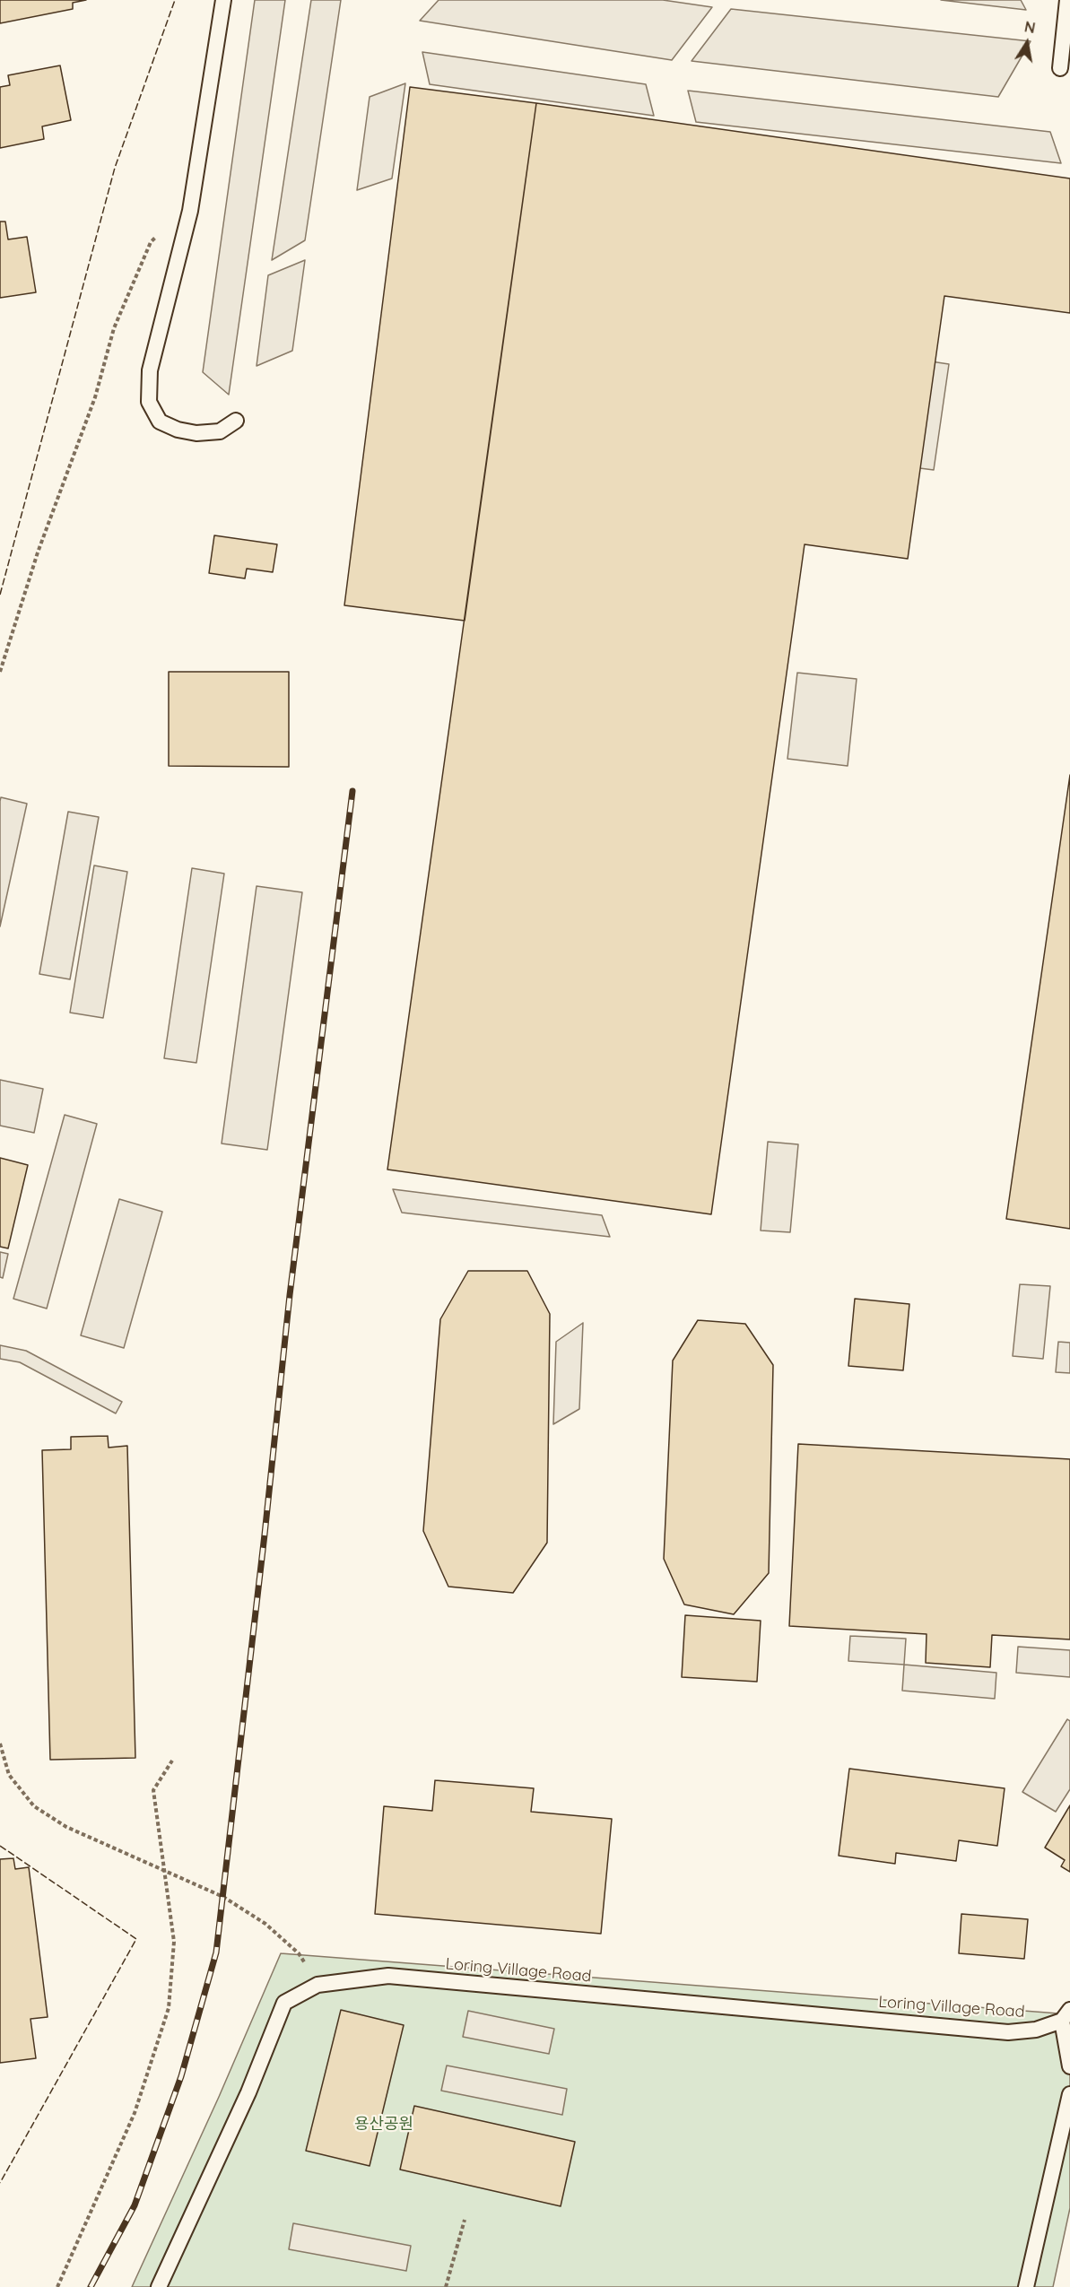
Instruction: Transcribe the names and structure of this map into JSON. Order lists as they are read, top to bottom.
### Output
{
  "streets": {
    "lane": ["Loring Village Road"]
  },
  "parks": ["용산공원"],
  "north": "top"
}
